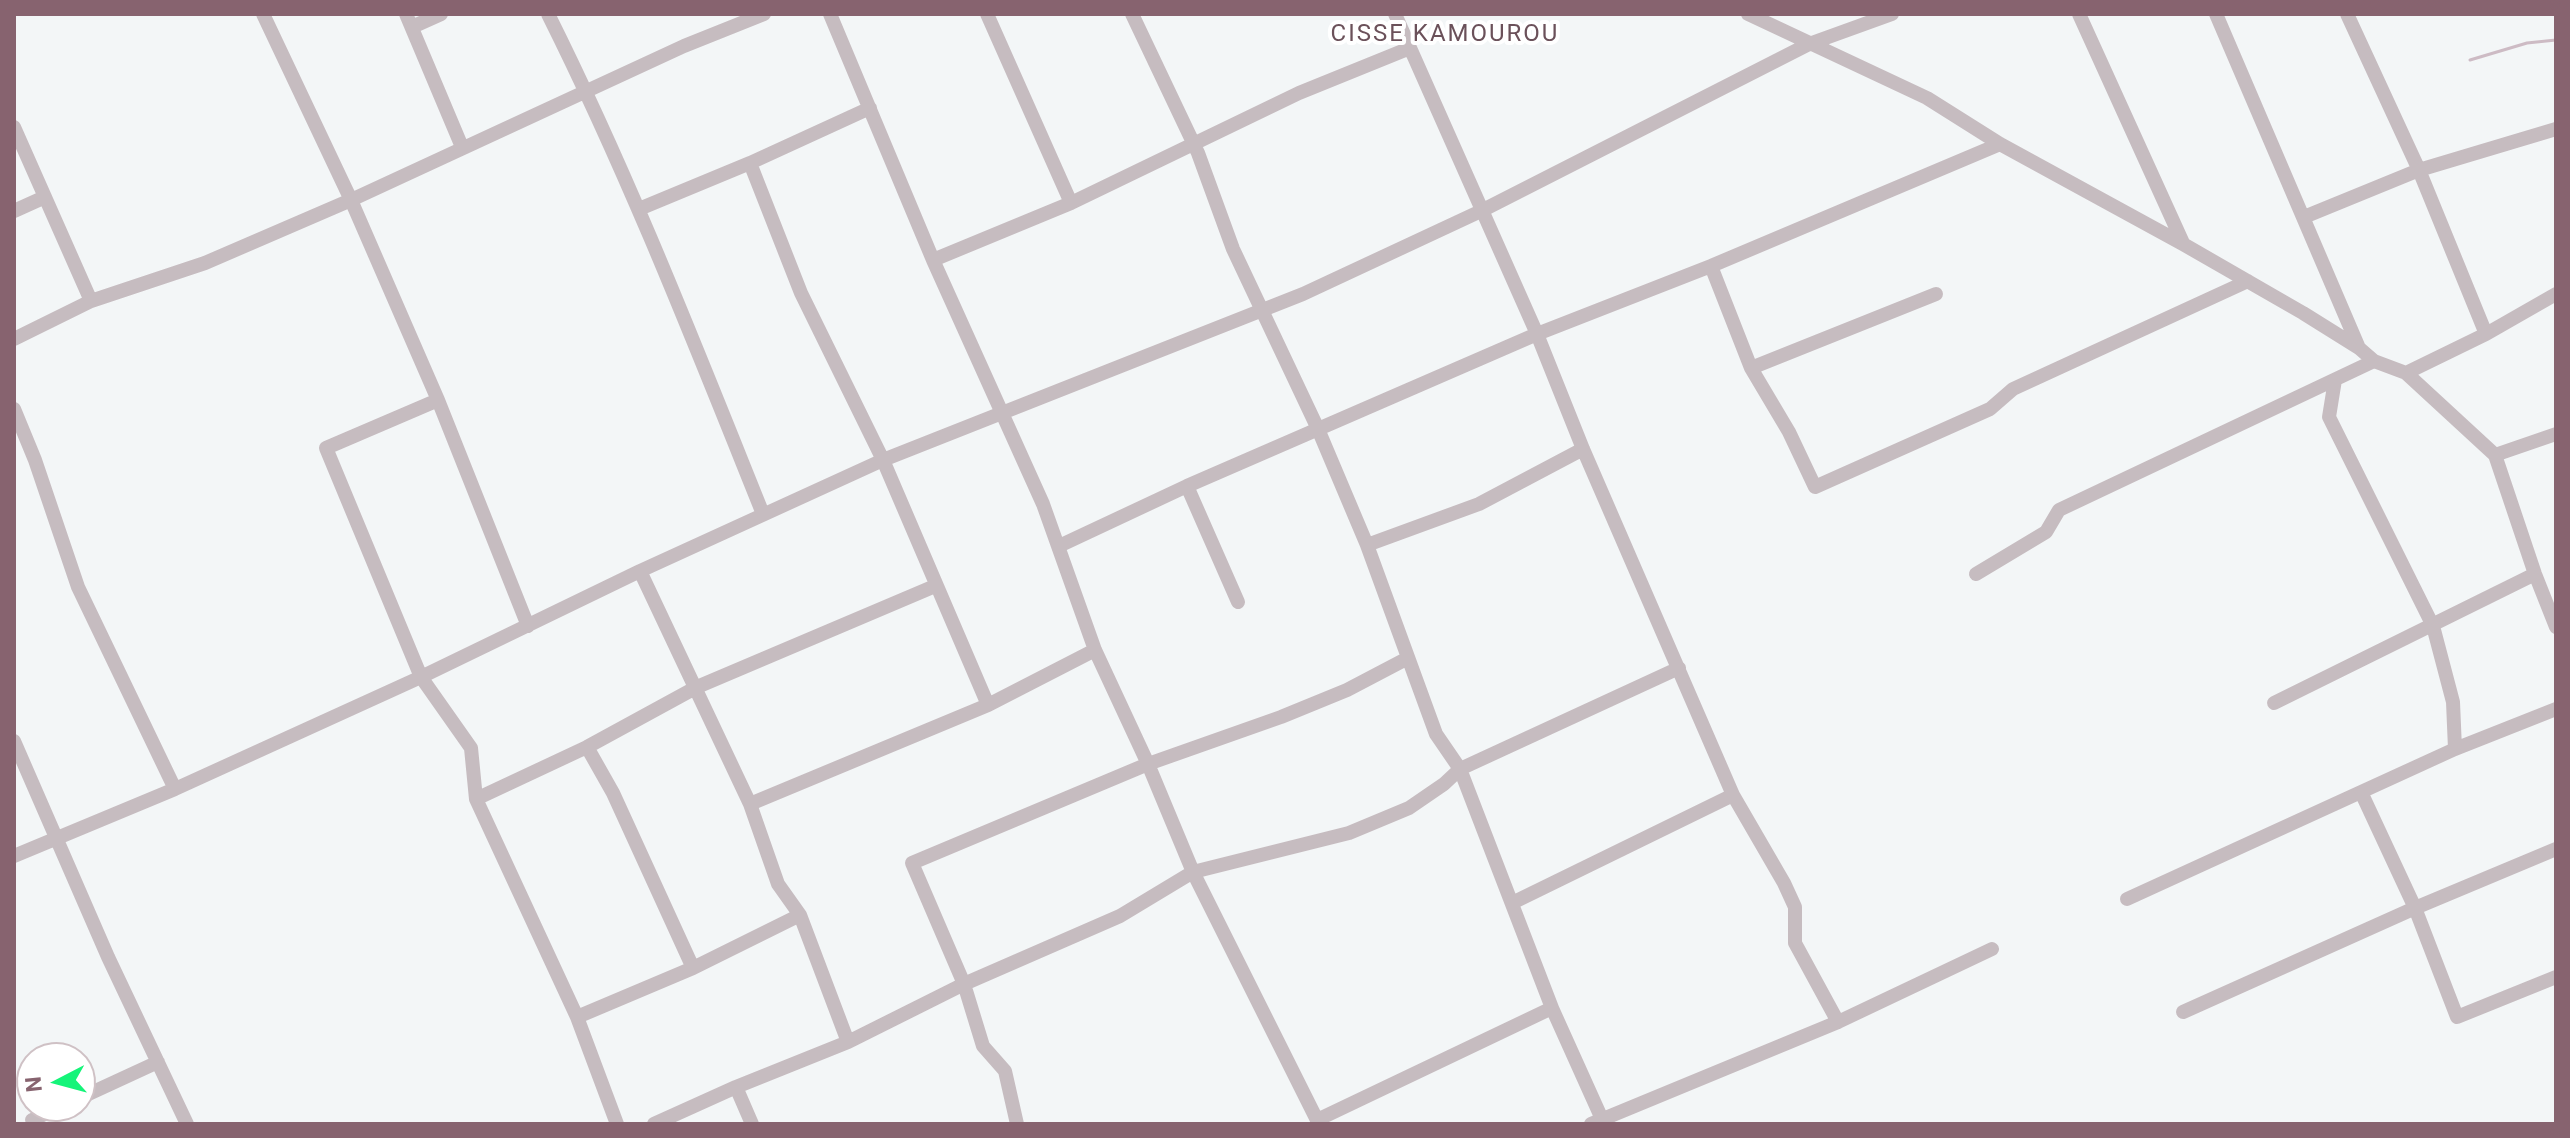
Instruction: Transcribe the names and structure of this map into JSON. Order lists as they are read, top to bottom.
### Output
{
  "districts": ["CISSE KAMOUROU"],
  "north": "left"
}
